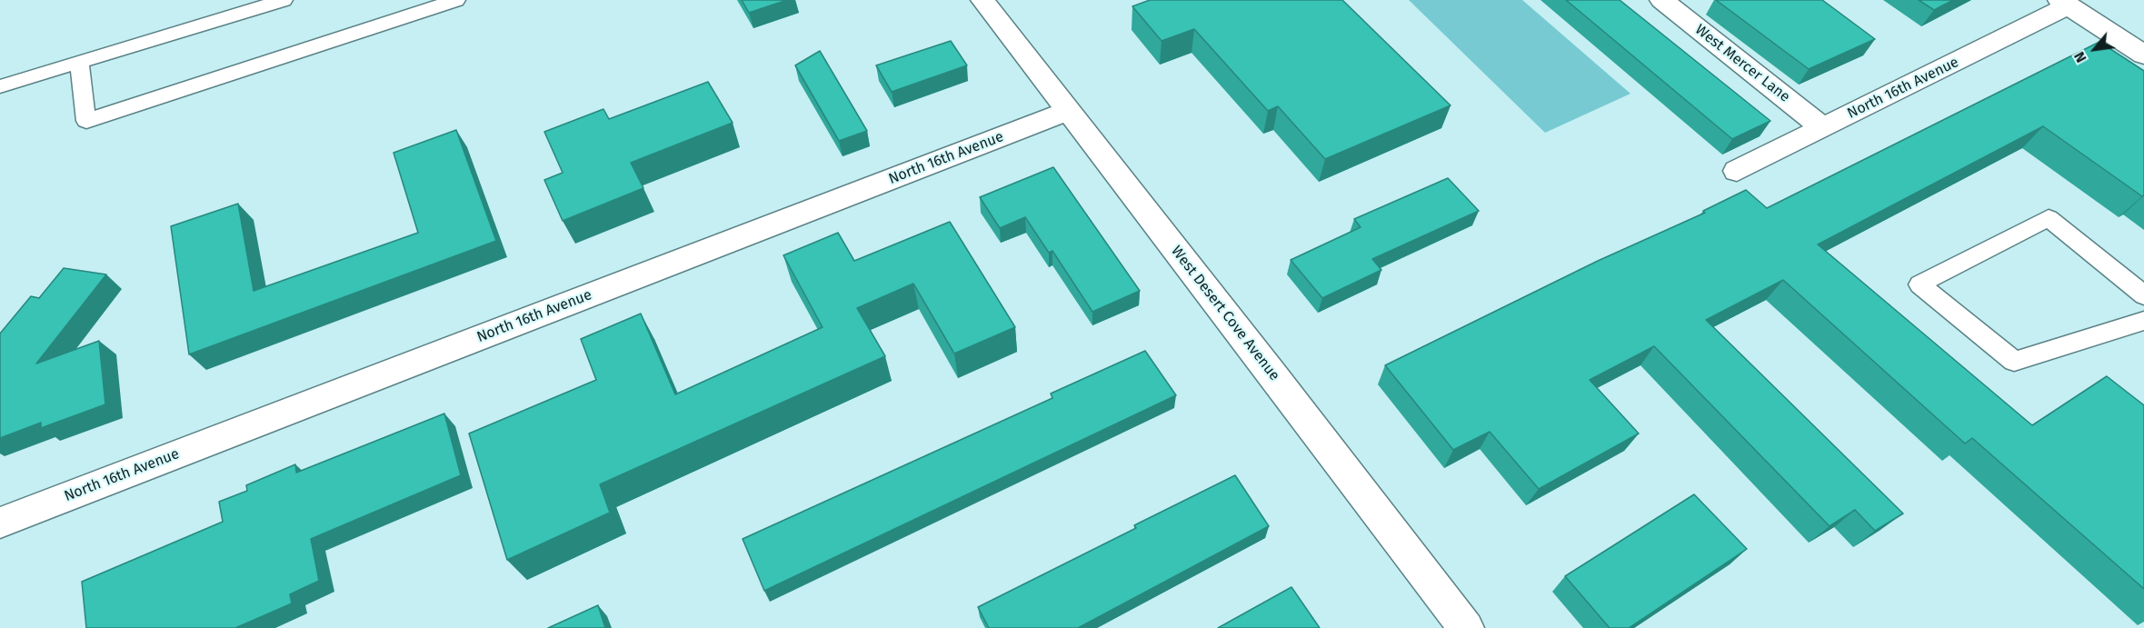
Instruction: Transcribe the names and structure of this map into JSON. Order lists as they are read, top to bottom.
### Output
{
  "streets": {
    "street": ["West Mercer Lane", "North 16th Avenue", "West Desert Cove Avenue"]
  },
  "crossings": [
    ["West Mercer Lane", "North 16th Avenue"],
    ["North 16th Avenue", "West Desert Cove Avenue"]
  ],
  "north": "bottom left"
}
